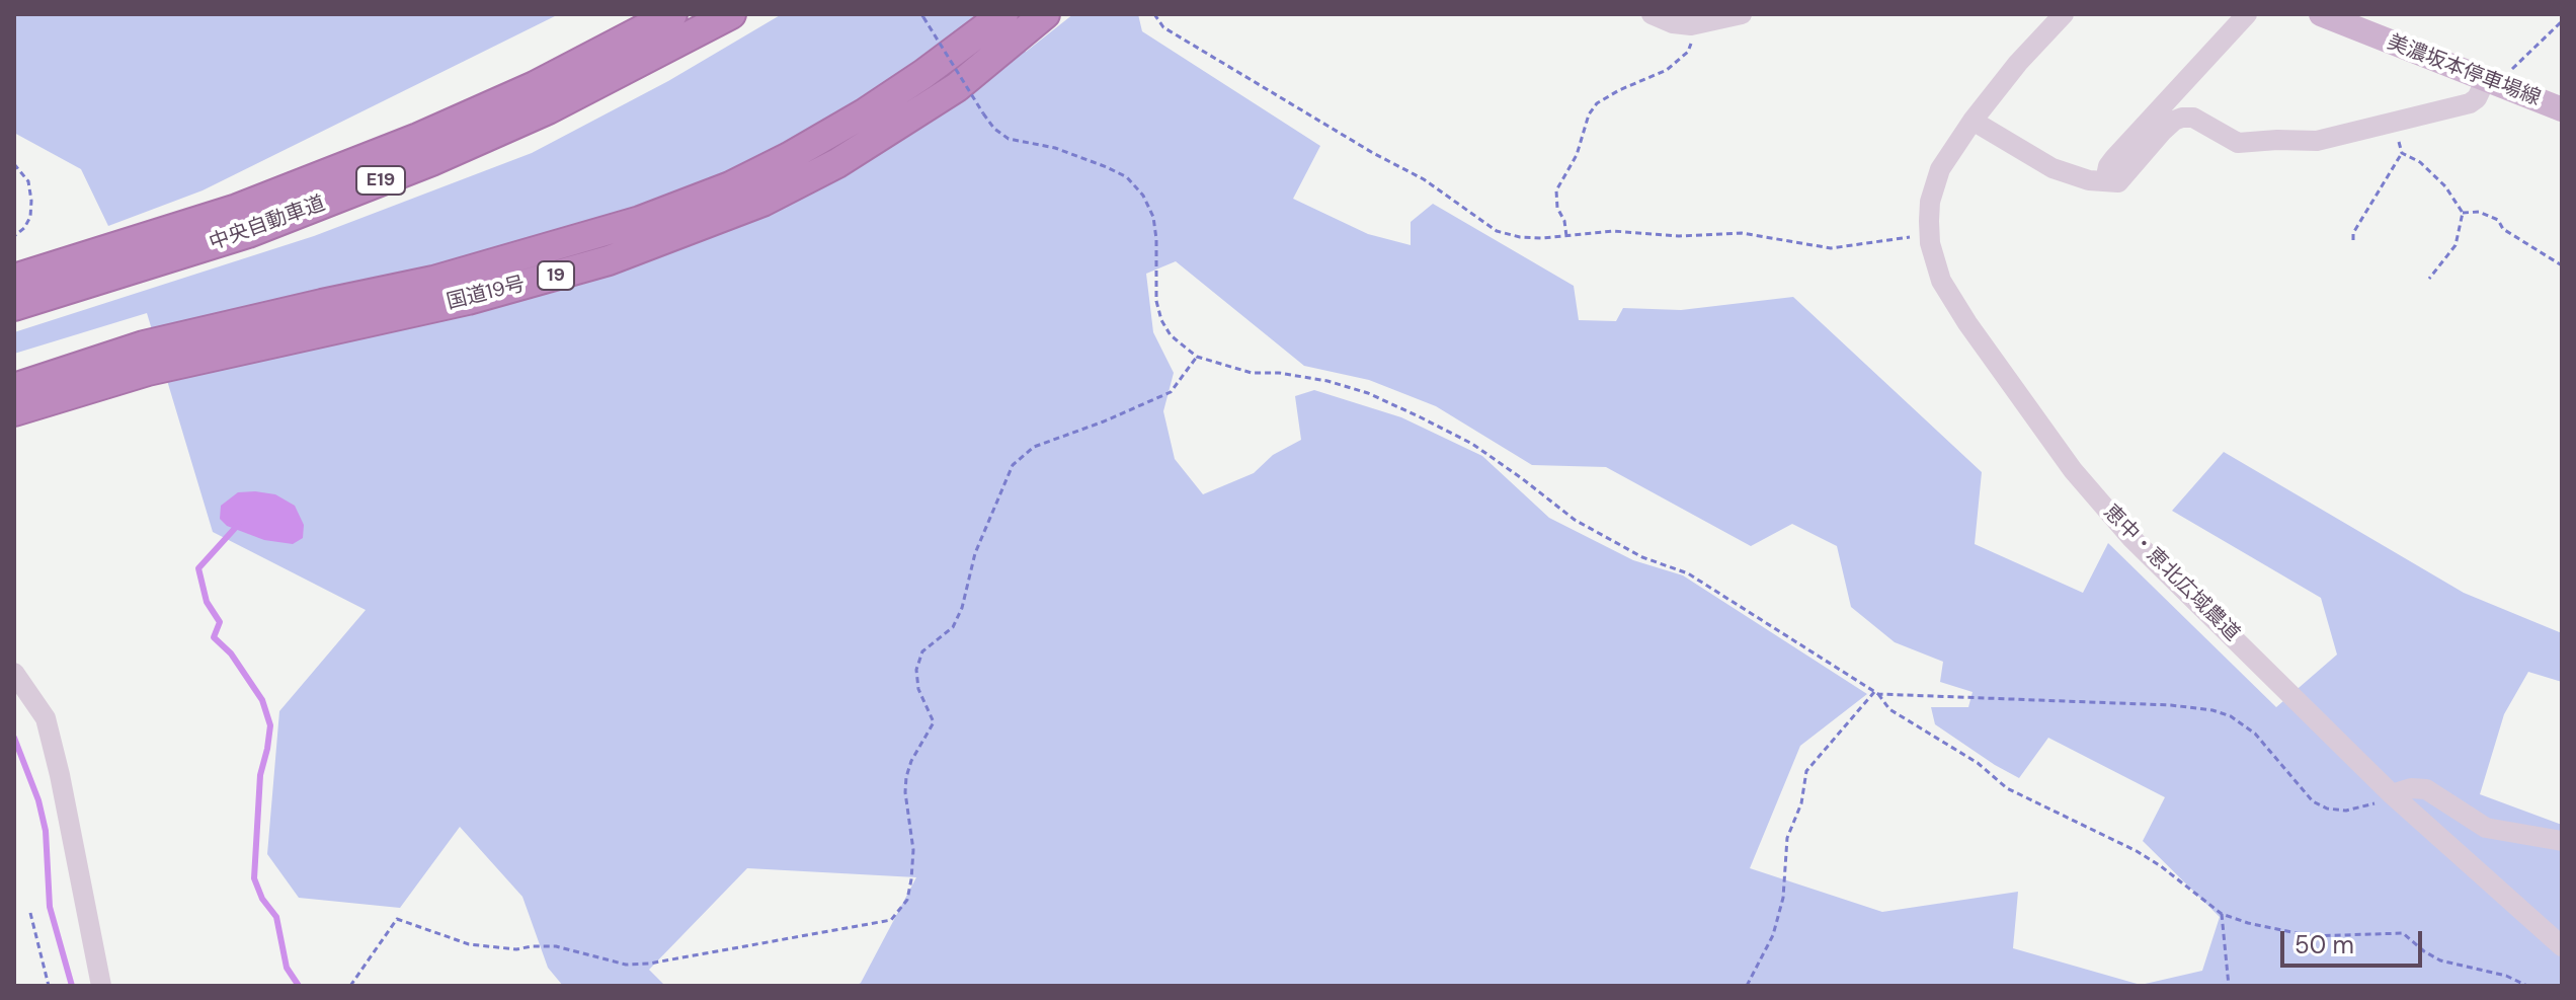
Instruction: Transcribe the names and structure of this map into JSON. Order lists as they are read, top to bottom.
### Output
{
  "streets": {
    "highway": [
      "E19",
      "中央自動車道",
      "19",
      "国道19号"
    ],
    "main road": ["美濃坂本停車場線"],
    "street": ["恵中・恵北広域農道"]
  },
  "scale_bar": "50 m"
}
